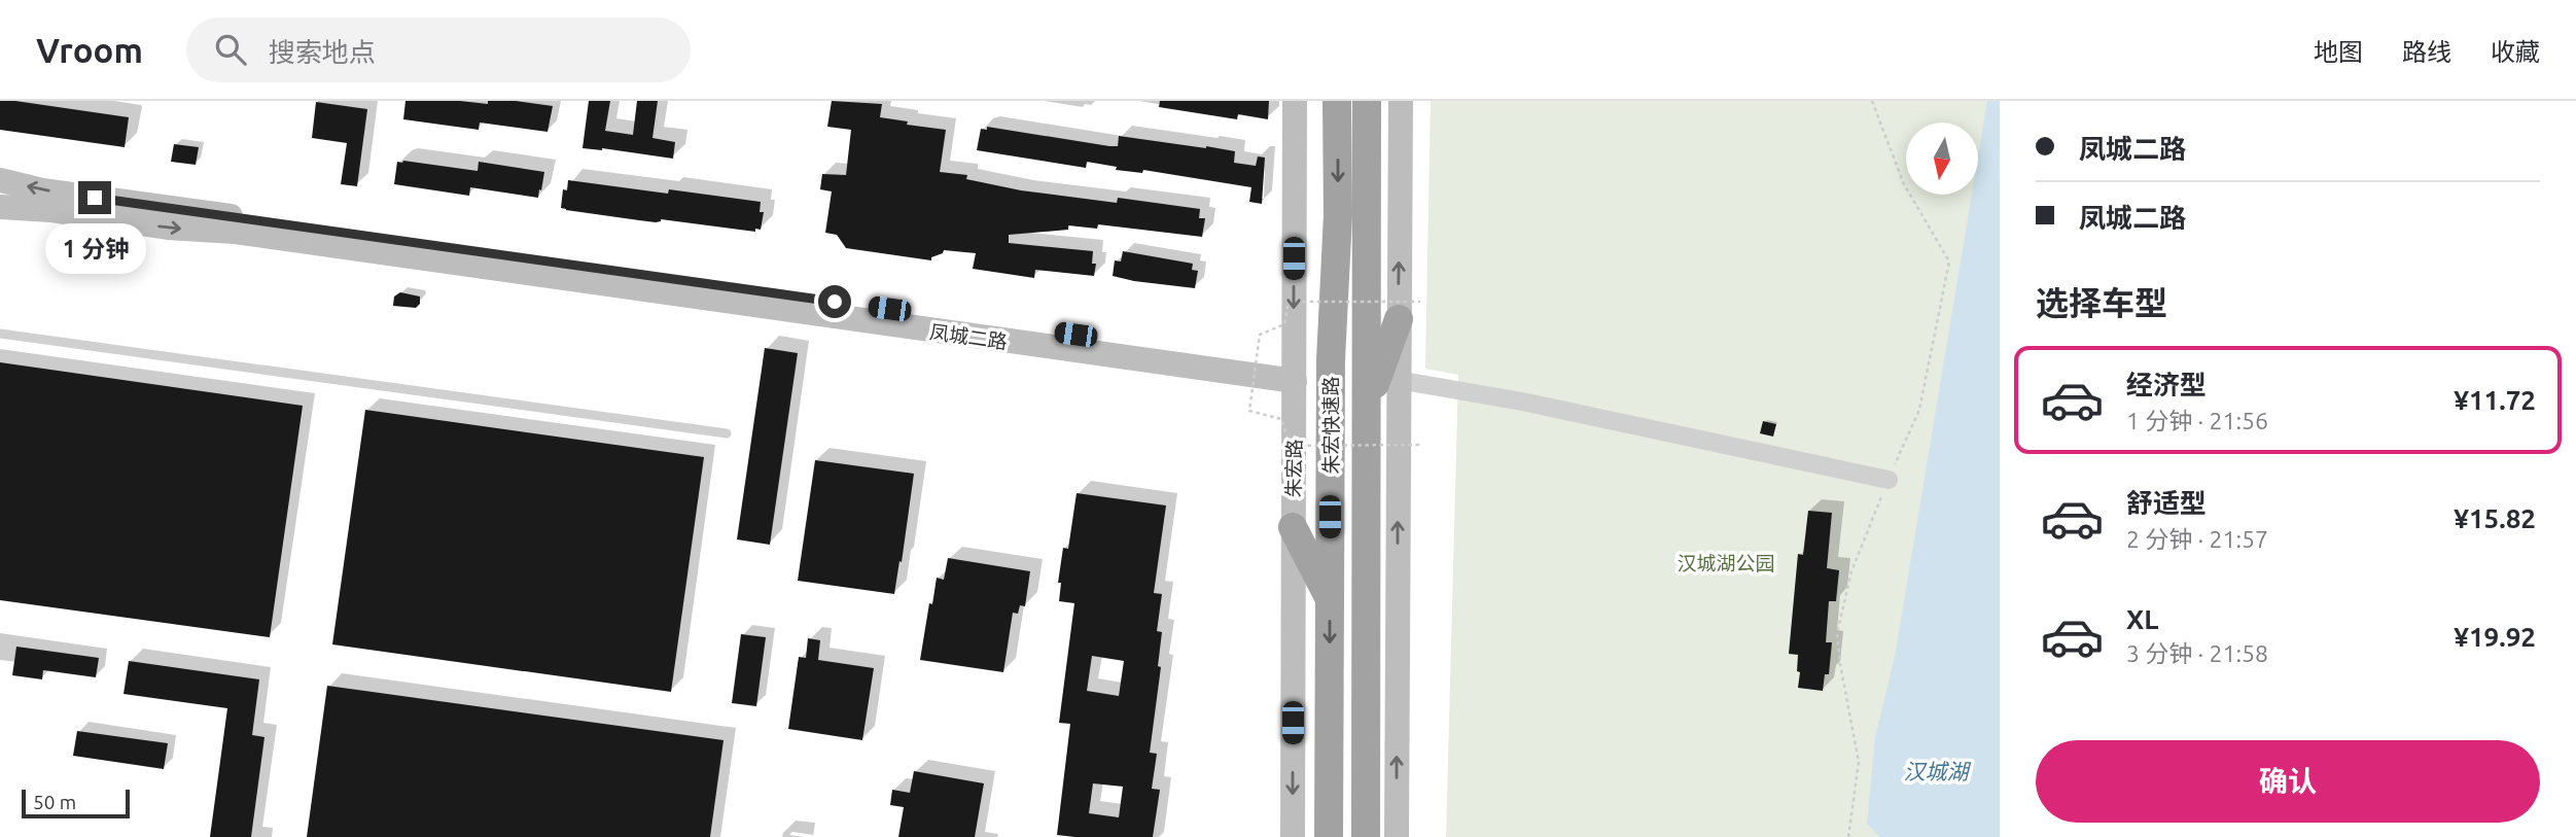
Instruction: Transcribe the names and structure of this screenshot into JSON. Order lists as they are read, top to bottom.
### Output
{
  "streets": {
    "highway": ["朱宏快速路"],
    "main road": ["凤城二路", "朱宏路"]
  },
  "crossings": [
    ["凤城二路", "朱宏路"]
  ],
  "water": ["汉城湖"],
  "parks": ["汉城湖公园"],
  "scale_bar": "50 m",
  "north": "bottom",
  "page": {
    "header": "Vroom",
    "search": "搜索地点",
    "nav": ["地图", "路线", "收藏"],
    "banner": ["凤城二路", "凤城二路"],
    "bubble": "1 分钟",
    "heading": "选择车型",
    "list": [
      {
        "name": "经济型",
        "note": "1 分钟 · 21:56",
        "value": "¥11.72"
      },
      {
        "name": "舒适型",
        "note": "2 分钟 · 21:57",
        "value": "¥15.82"
      },
      {
        "name": "XL",
        "note": "3 分钟 · 21:58",
        "value": "¥19.92"
      }
    ],
    "buttons": "确认",
    "scale": "50 m"
  }
}
